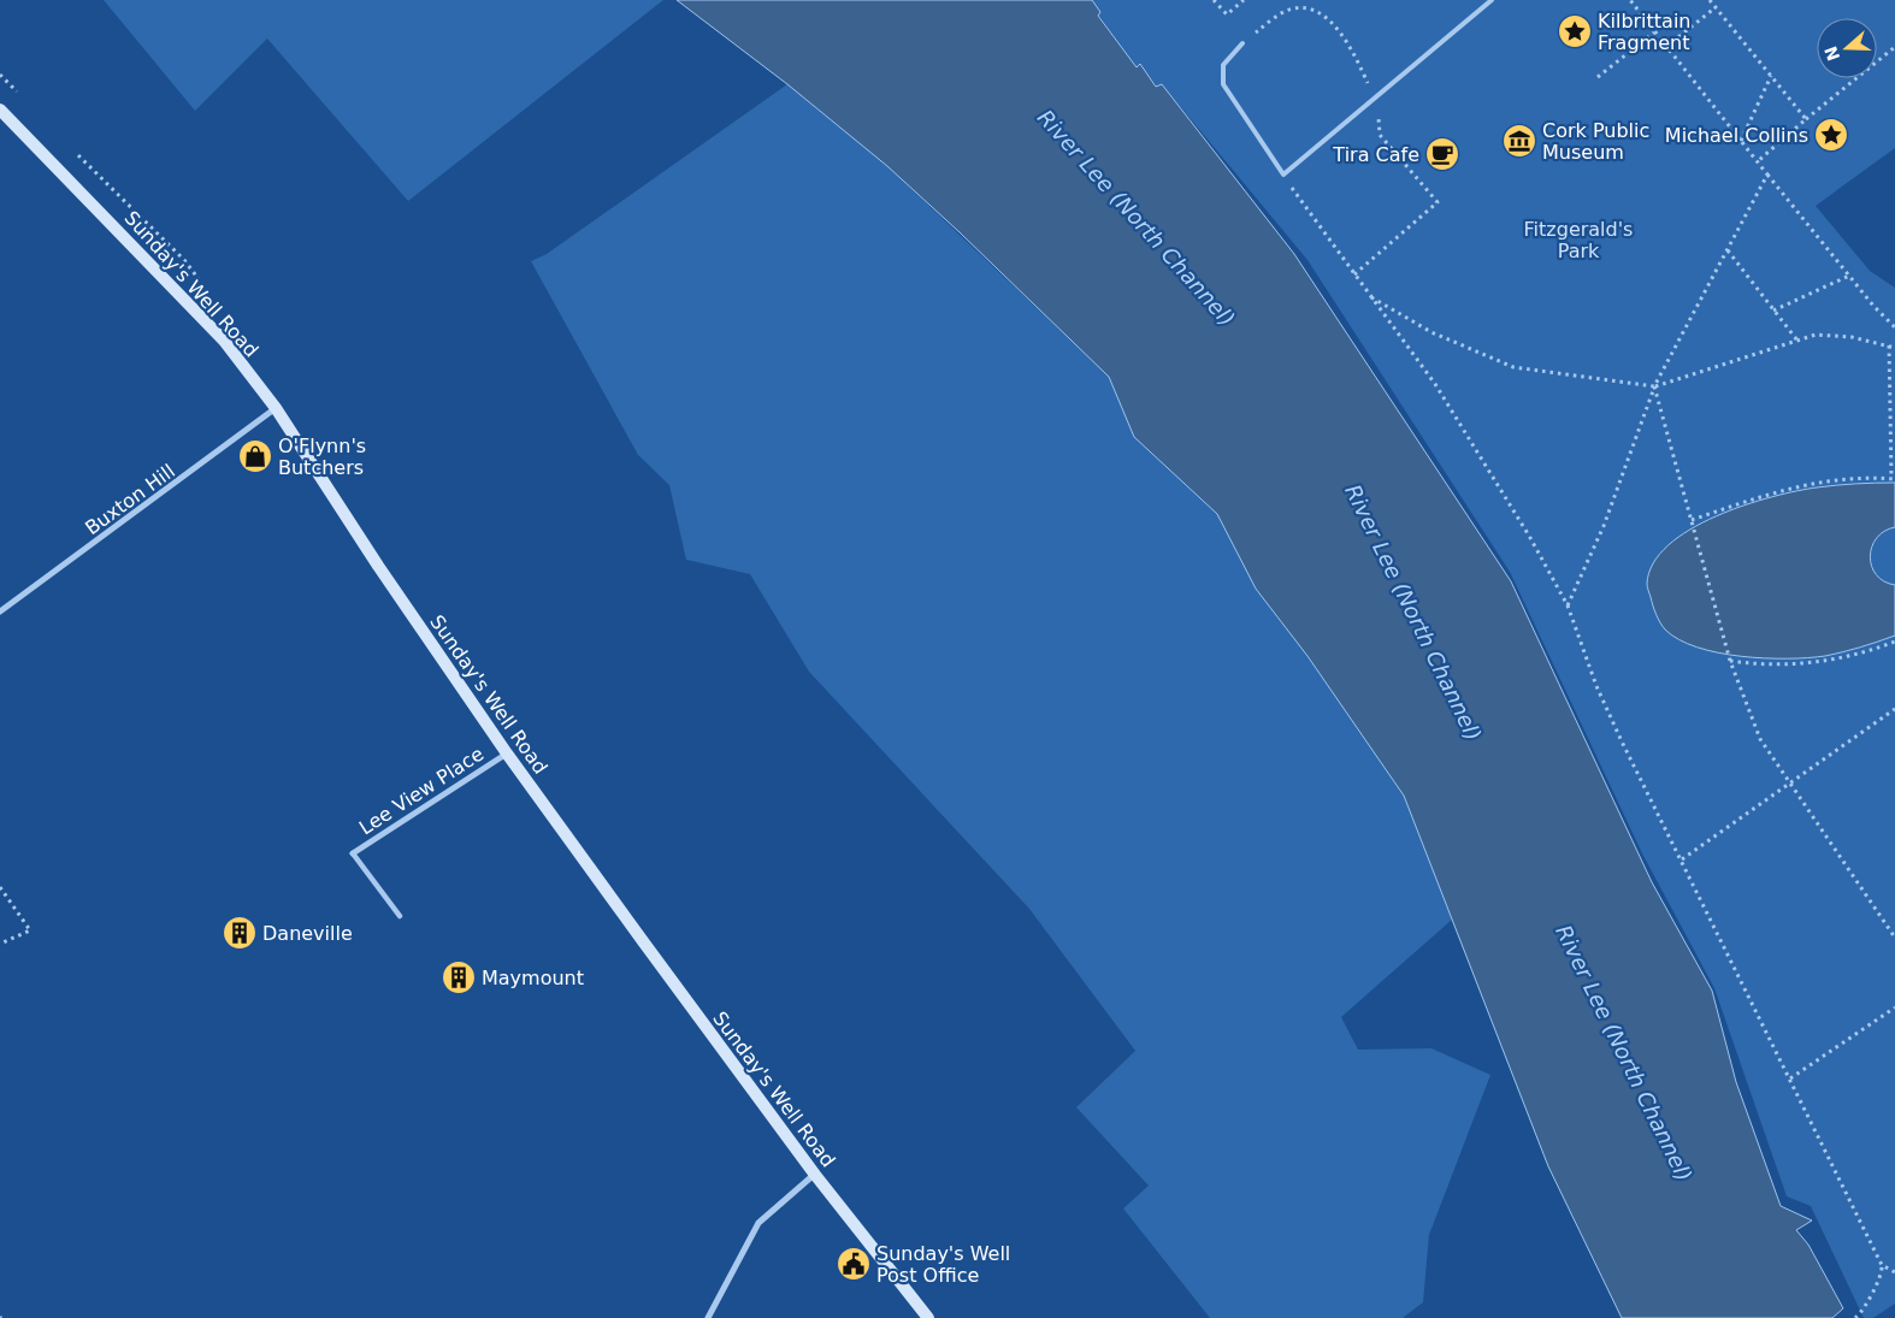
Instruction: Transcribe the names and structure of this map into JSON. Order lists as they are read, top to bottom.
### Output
{
  "streets": {
    "main road": ["Sunday's Well Road"],
    "street": ["Buxton Hill", "Lee View Place"]
  },
  "crossings": [
    ["Sunday's Well Road", "Buxton Hill"],
    ["Sunday's Well Road", "Lee View Place"]
  ],
  "water": ["River Lee (North Channel)"],
  "parks": ["Fitzgerald's Park"],
  "places": {
    "place": ["Kilbrittain Fragment", "Michael Collins"],
    "museum": ["Cork Public Museum"],
    "cafe": ["Tira Cafe"],
    "shop": ["O'Flynn's Butchers"],
    "building": ["Daneville", "Maymount"],
    "public building": ["Sunday's Well Post Office"]
  },
  "north": "left"
}
